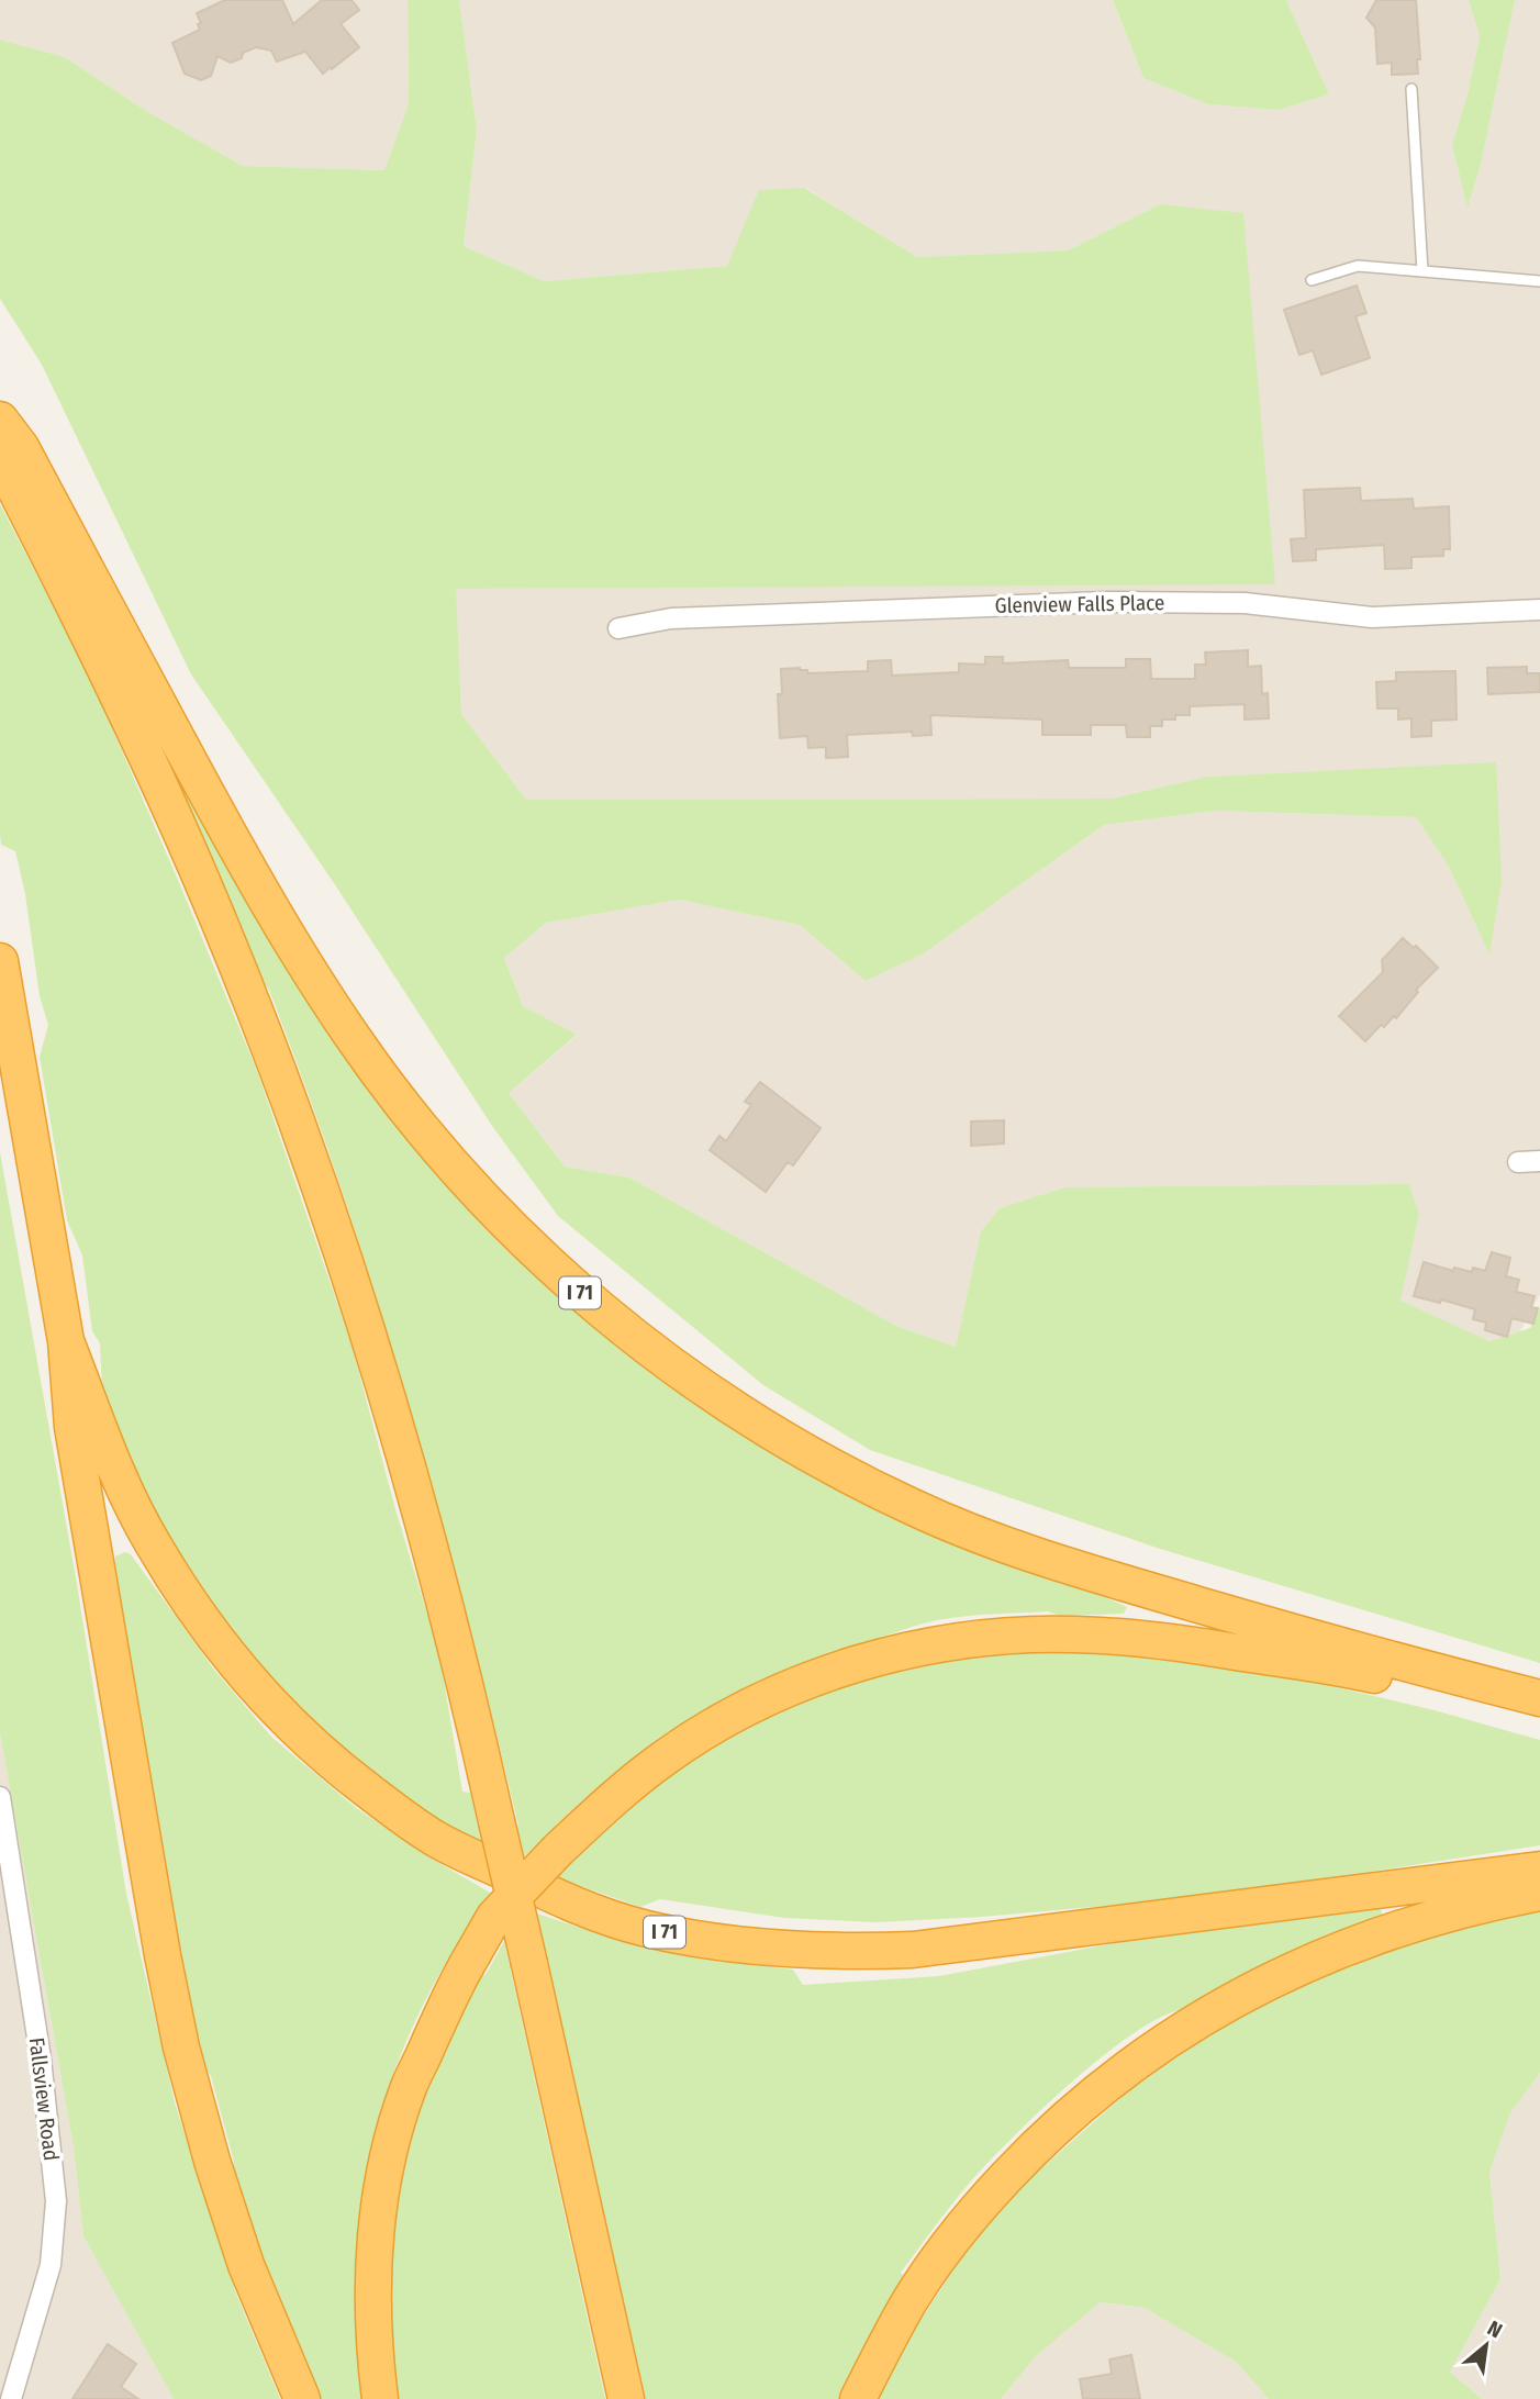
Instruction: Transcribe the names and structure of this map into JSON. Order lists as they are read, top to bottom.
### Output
{
  "streets": {
    "highway": ["I 71"],
    "street": ["Glenview Falls Place", "Fallsview Road"]
  },
  "north": "top right"
}
